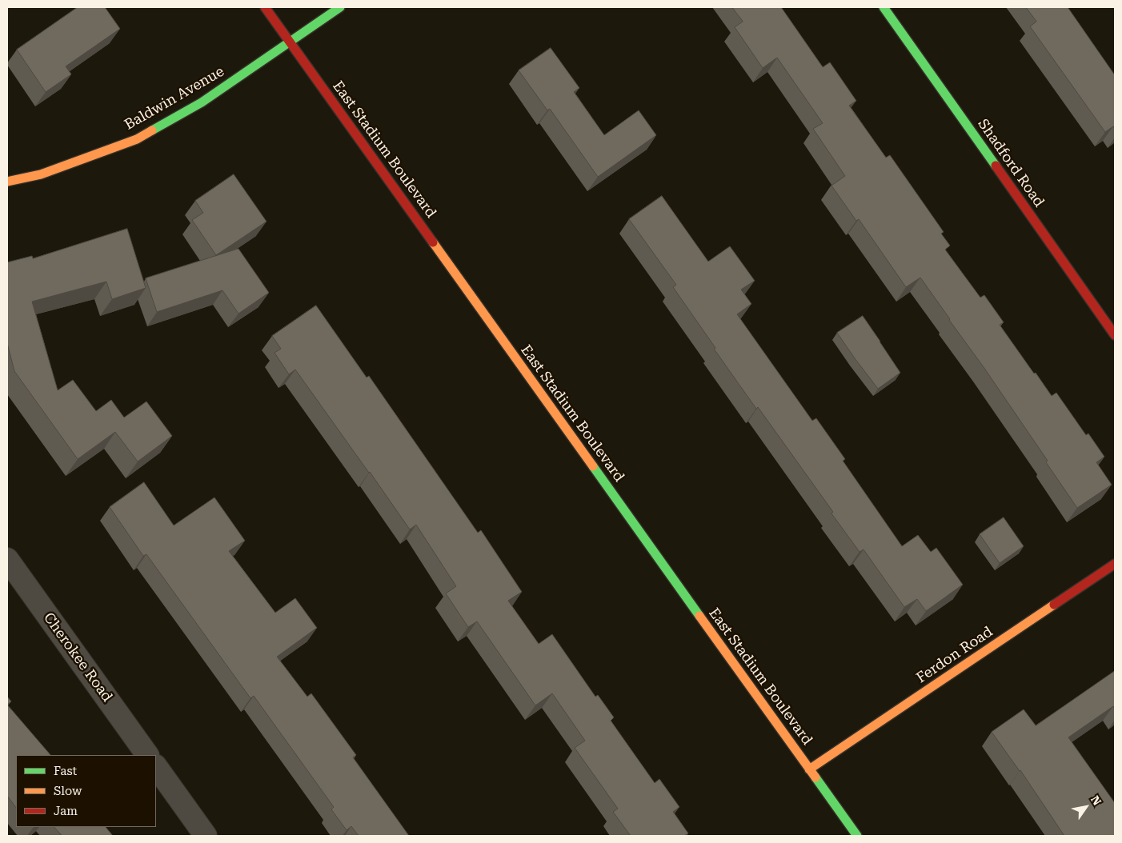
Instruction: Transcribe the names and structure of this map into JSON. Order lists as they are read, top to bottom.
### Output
{
  "streets": {
    "street": [
      "Baldwin Avenue",
      "East Stadium Boulevard",
      "Shadford Road",
      "Ferdon Road",
      "Cherokee Road"
    ]
  },
  "crossings": [
    ["Baldwin Avenue", "East Stadium Boulevard"],
    ["East Stadium Boulevard", "Ferdon Road"]
  ],
  "legend": ["Fast", "Slow", "Jam"],
  "north": "top right"
}
